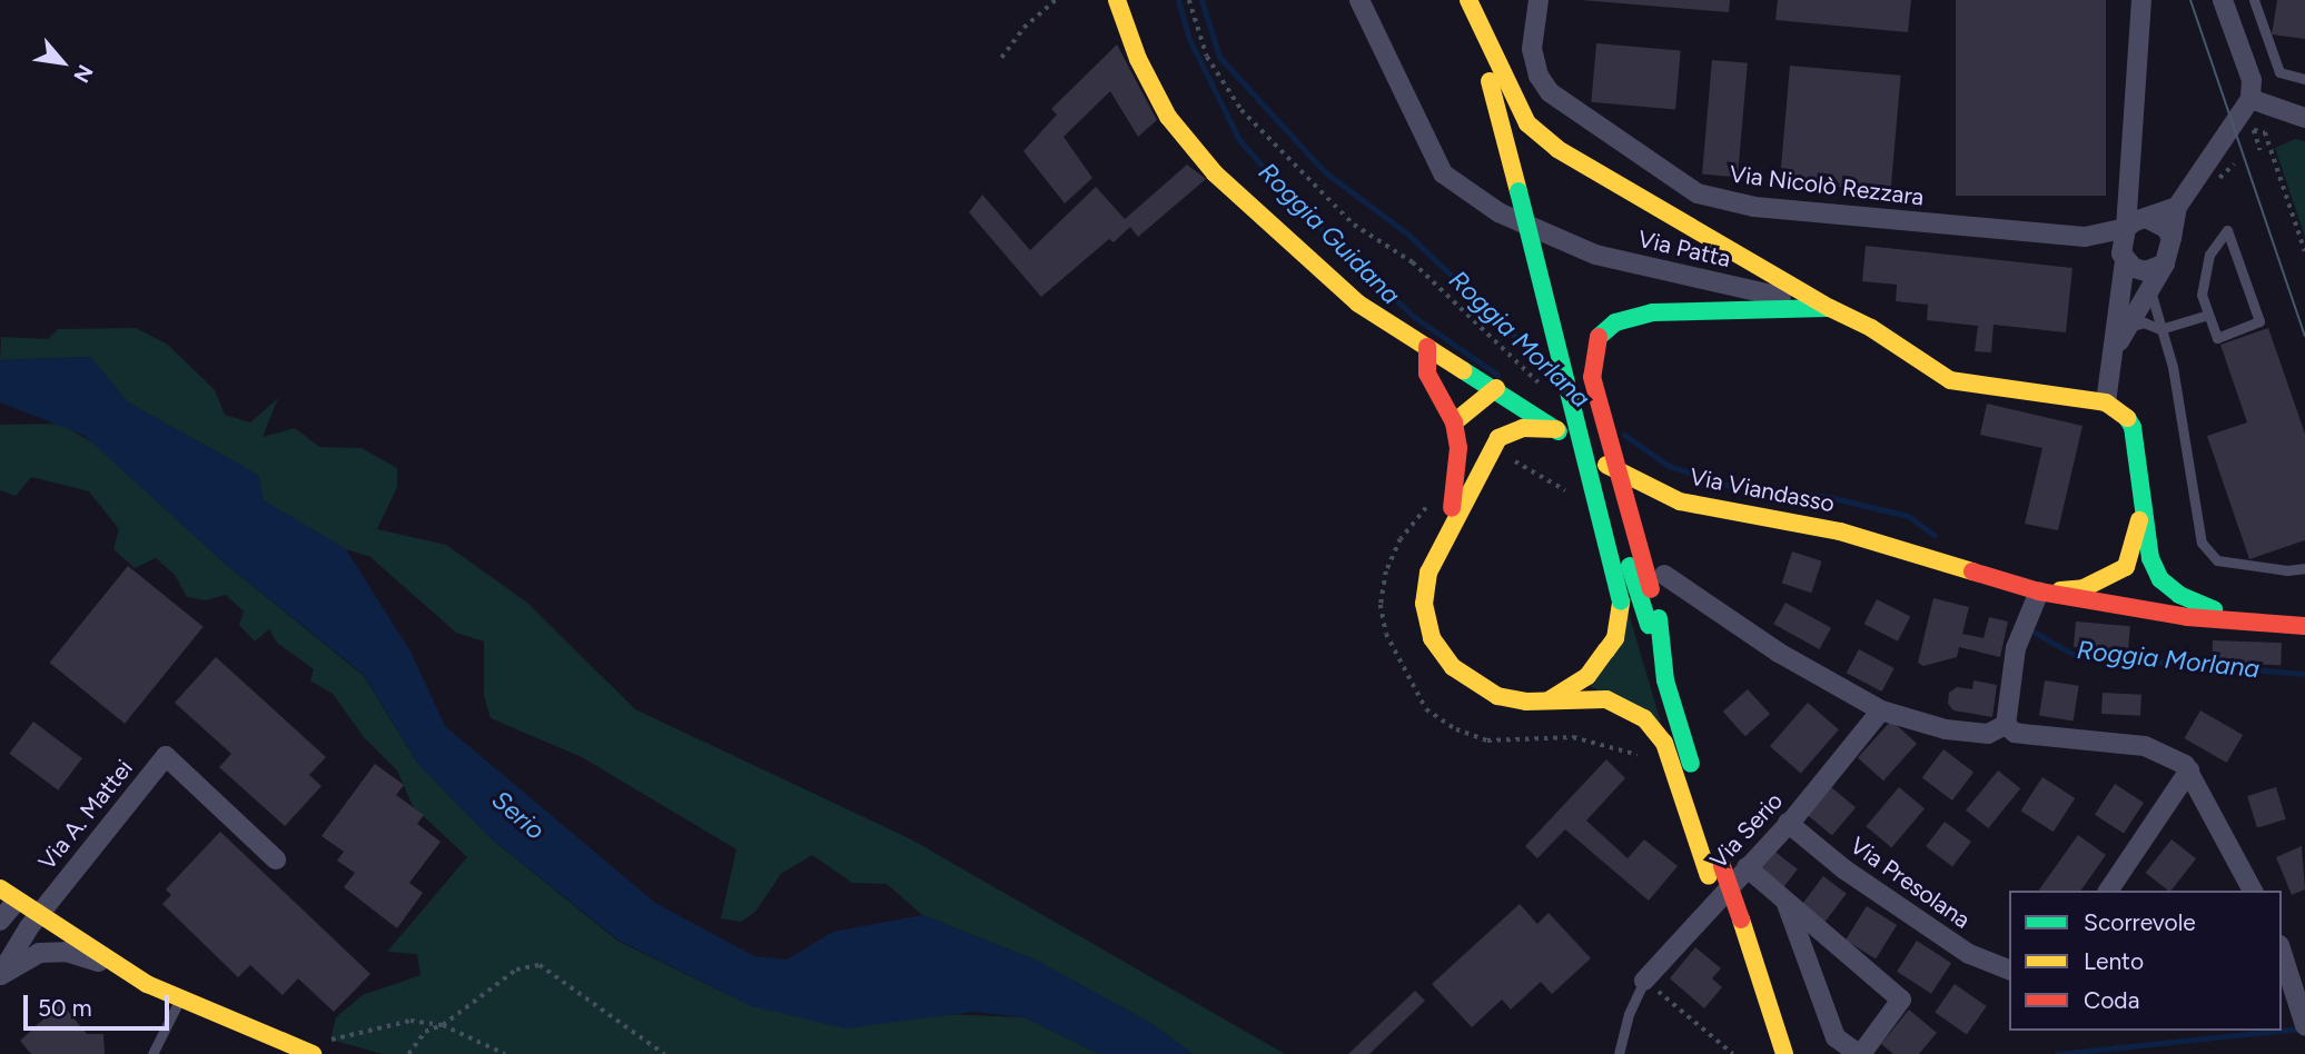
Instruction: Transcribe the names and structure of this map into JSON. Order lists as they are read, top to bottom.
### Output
{
  "streets": {
    "main road": ["Via Patta", "Via Viandasso"],
    "street": [
      "Via Nicolò Rezzara",
      "Via A. Mattei",
      "Via Serio",
      "Via Presolana"
    ]
  },
  "crossings": [
    ["Via Serio", "Via Presolana"]
  ],
  "water": ["Roggia Guidana", "Roggia Morlana", "Serio"],
  "legend": ["Scorrevole", "Lento", "Coda"],
  "scale_bar": "50 m",
  "north": "bottom right"
}
